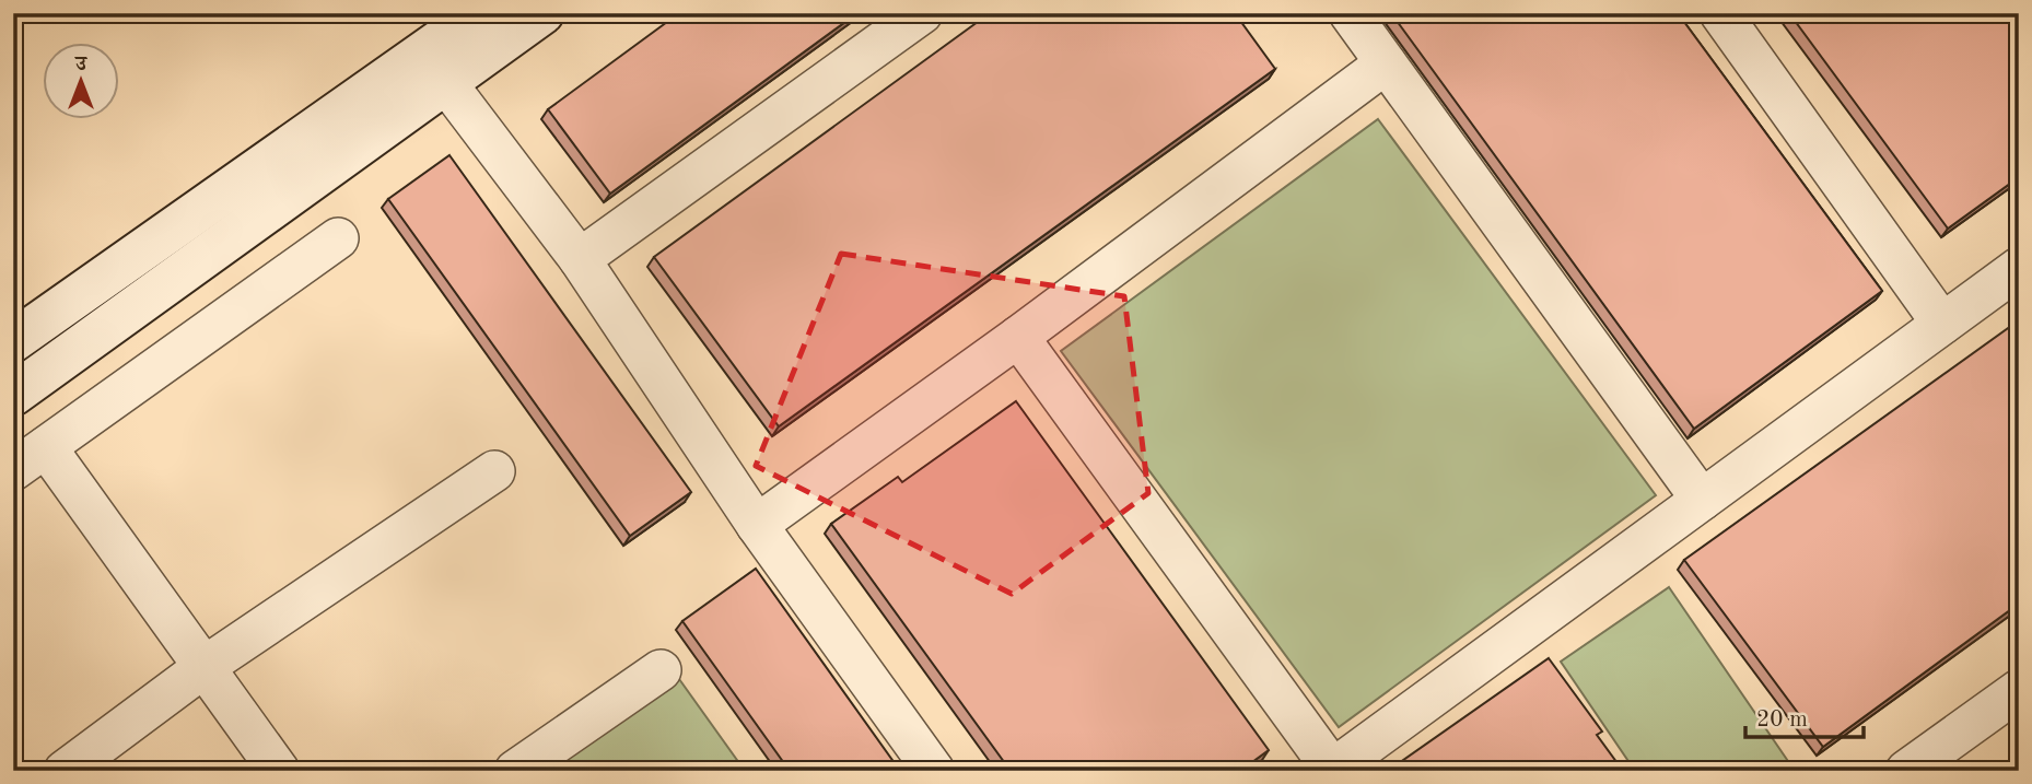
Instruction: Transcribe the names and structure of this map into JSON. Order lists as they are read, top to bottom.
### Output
{
  "scale_bar": "20 m",
  "north": "top"
}
